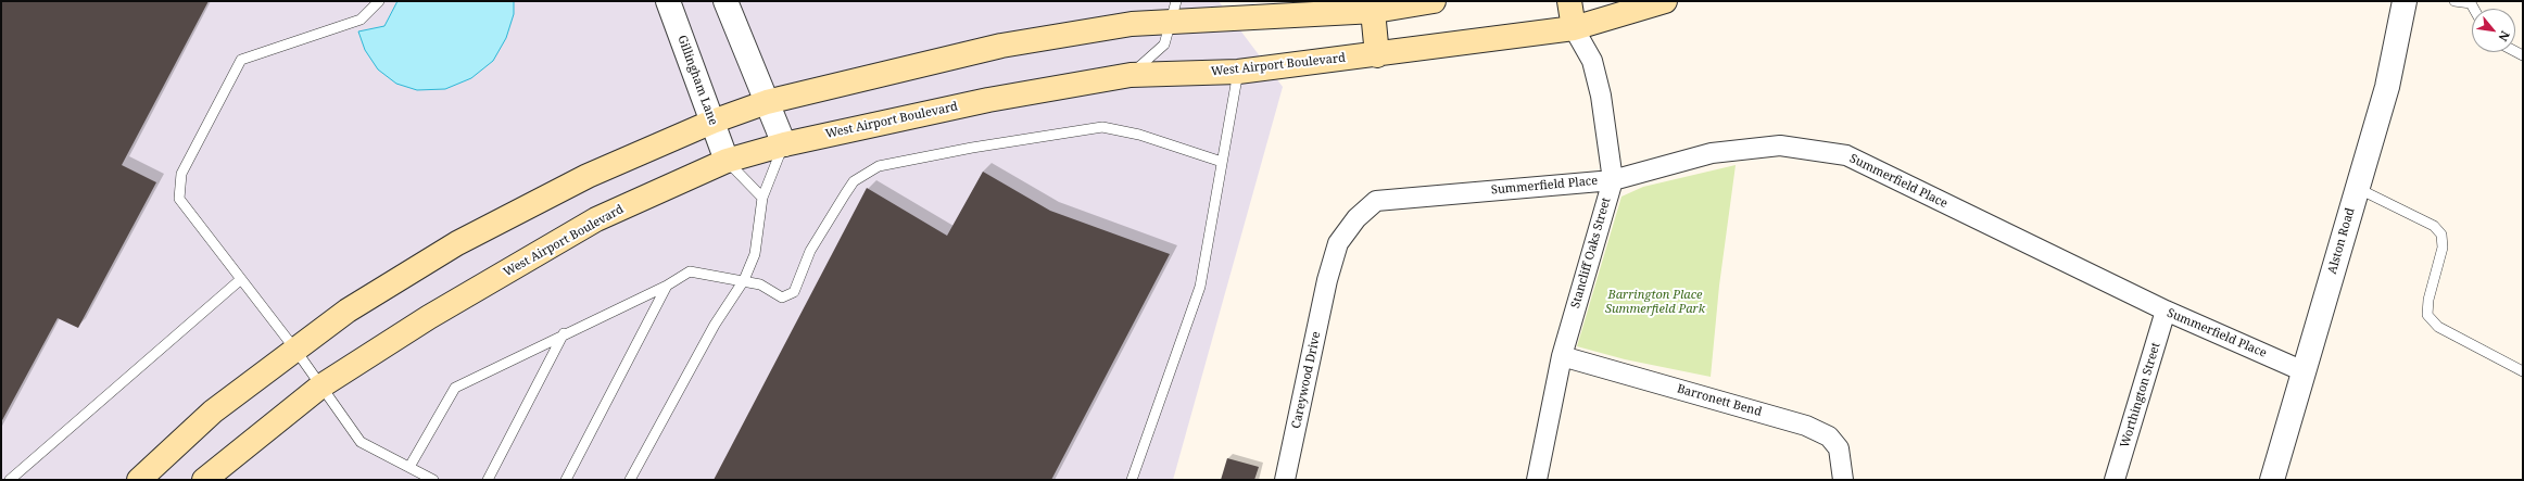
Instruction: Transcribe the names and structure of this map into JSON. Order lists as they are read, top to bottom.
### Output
{
  "streets": {
    "main road": ["West Airport Boulevard"],
    "street": [
      "Gillingham Lane",
      "Summerfield Place",
      "Alston Road",
      "Stancliff Oaks Street",
      "Careywood Drive",
      "Worthington Street",
      "Barronett Bend"
    ]
  },
  "crossings": [
    ["West Airport Boulevard", "Gillingham Lane"],
    ["West Airport Boulevard", "Stancliff Oaks Street"],
    ["Summerfield Place", "Alston Road"],
    ["Summerfield Place", "Stancliff Oaks Street"],
    ["Summerfield Place", "Careywood Drive"],
    ["Summerfield Place", "Worthington Street"],
    ["Stancliff Oaks Street", "Barronett Bend"]
  ],
  "parks": ["Barrington Place Summerfield Park"],
  "north": "bottom right"
}
